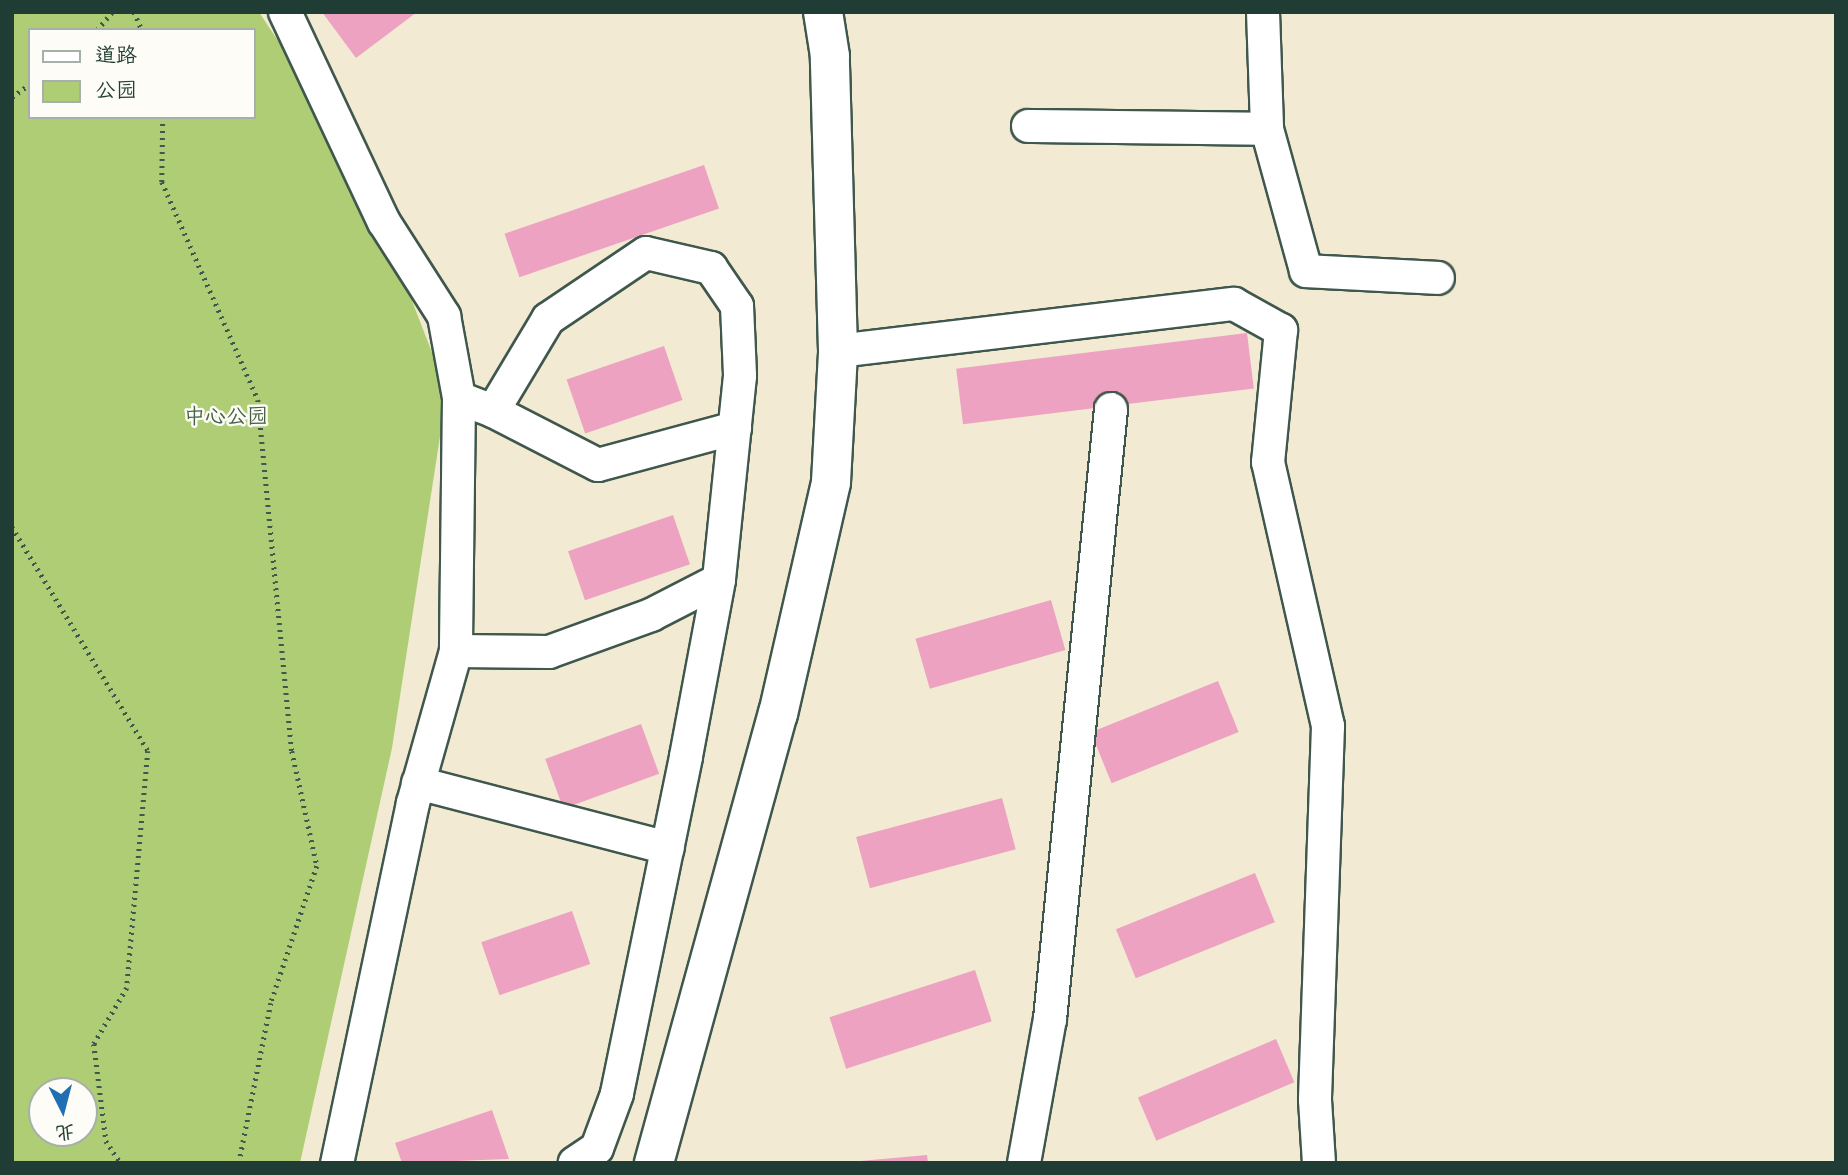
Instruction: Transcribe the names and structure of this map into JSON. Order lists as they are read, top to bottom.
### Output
{
  "parks": ["中心公园"],
  "legend": ["道路", "公园"],
  "north": "bottom"
}
